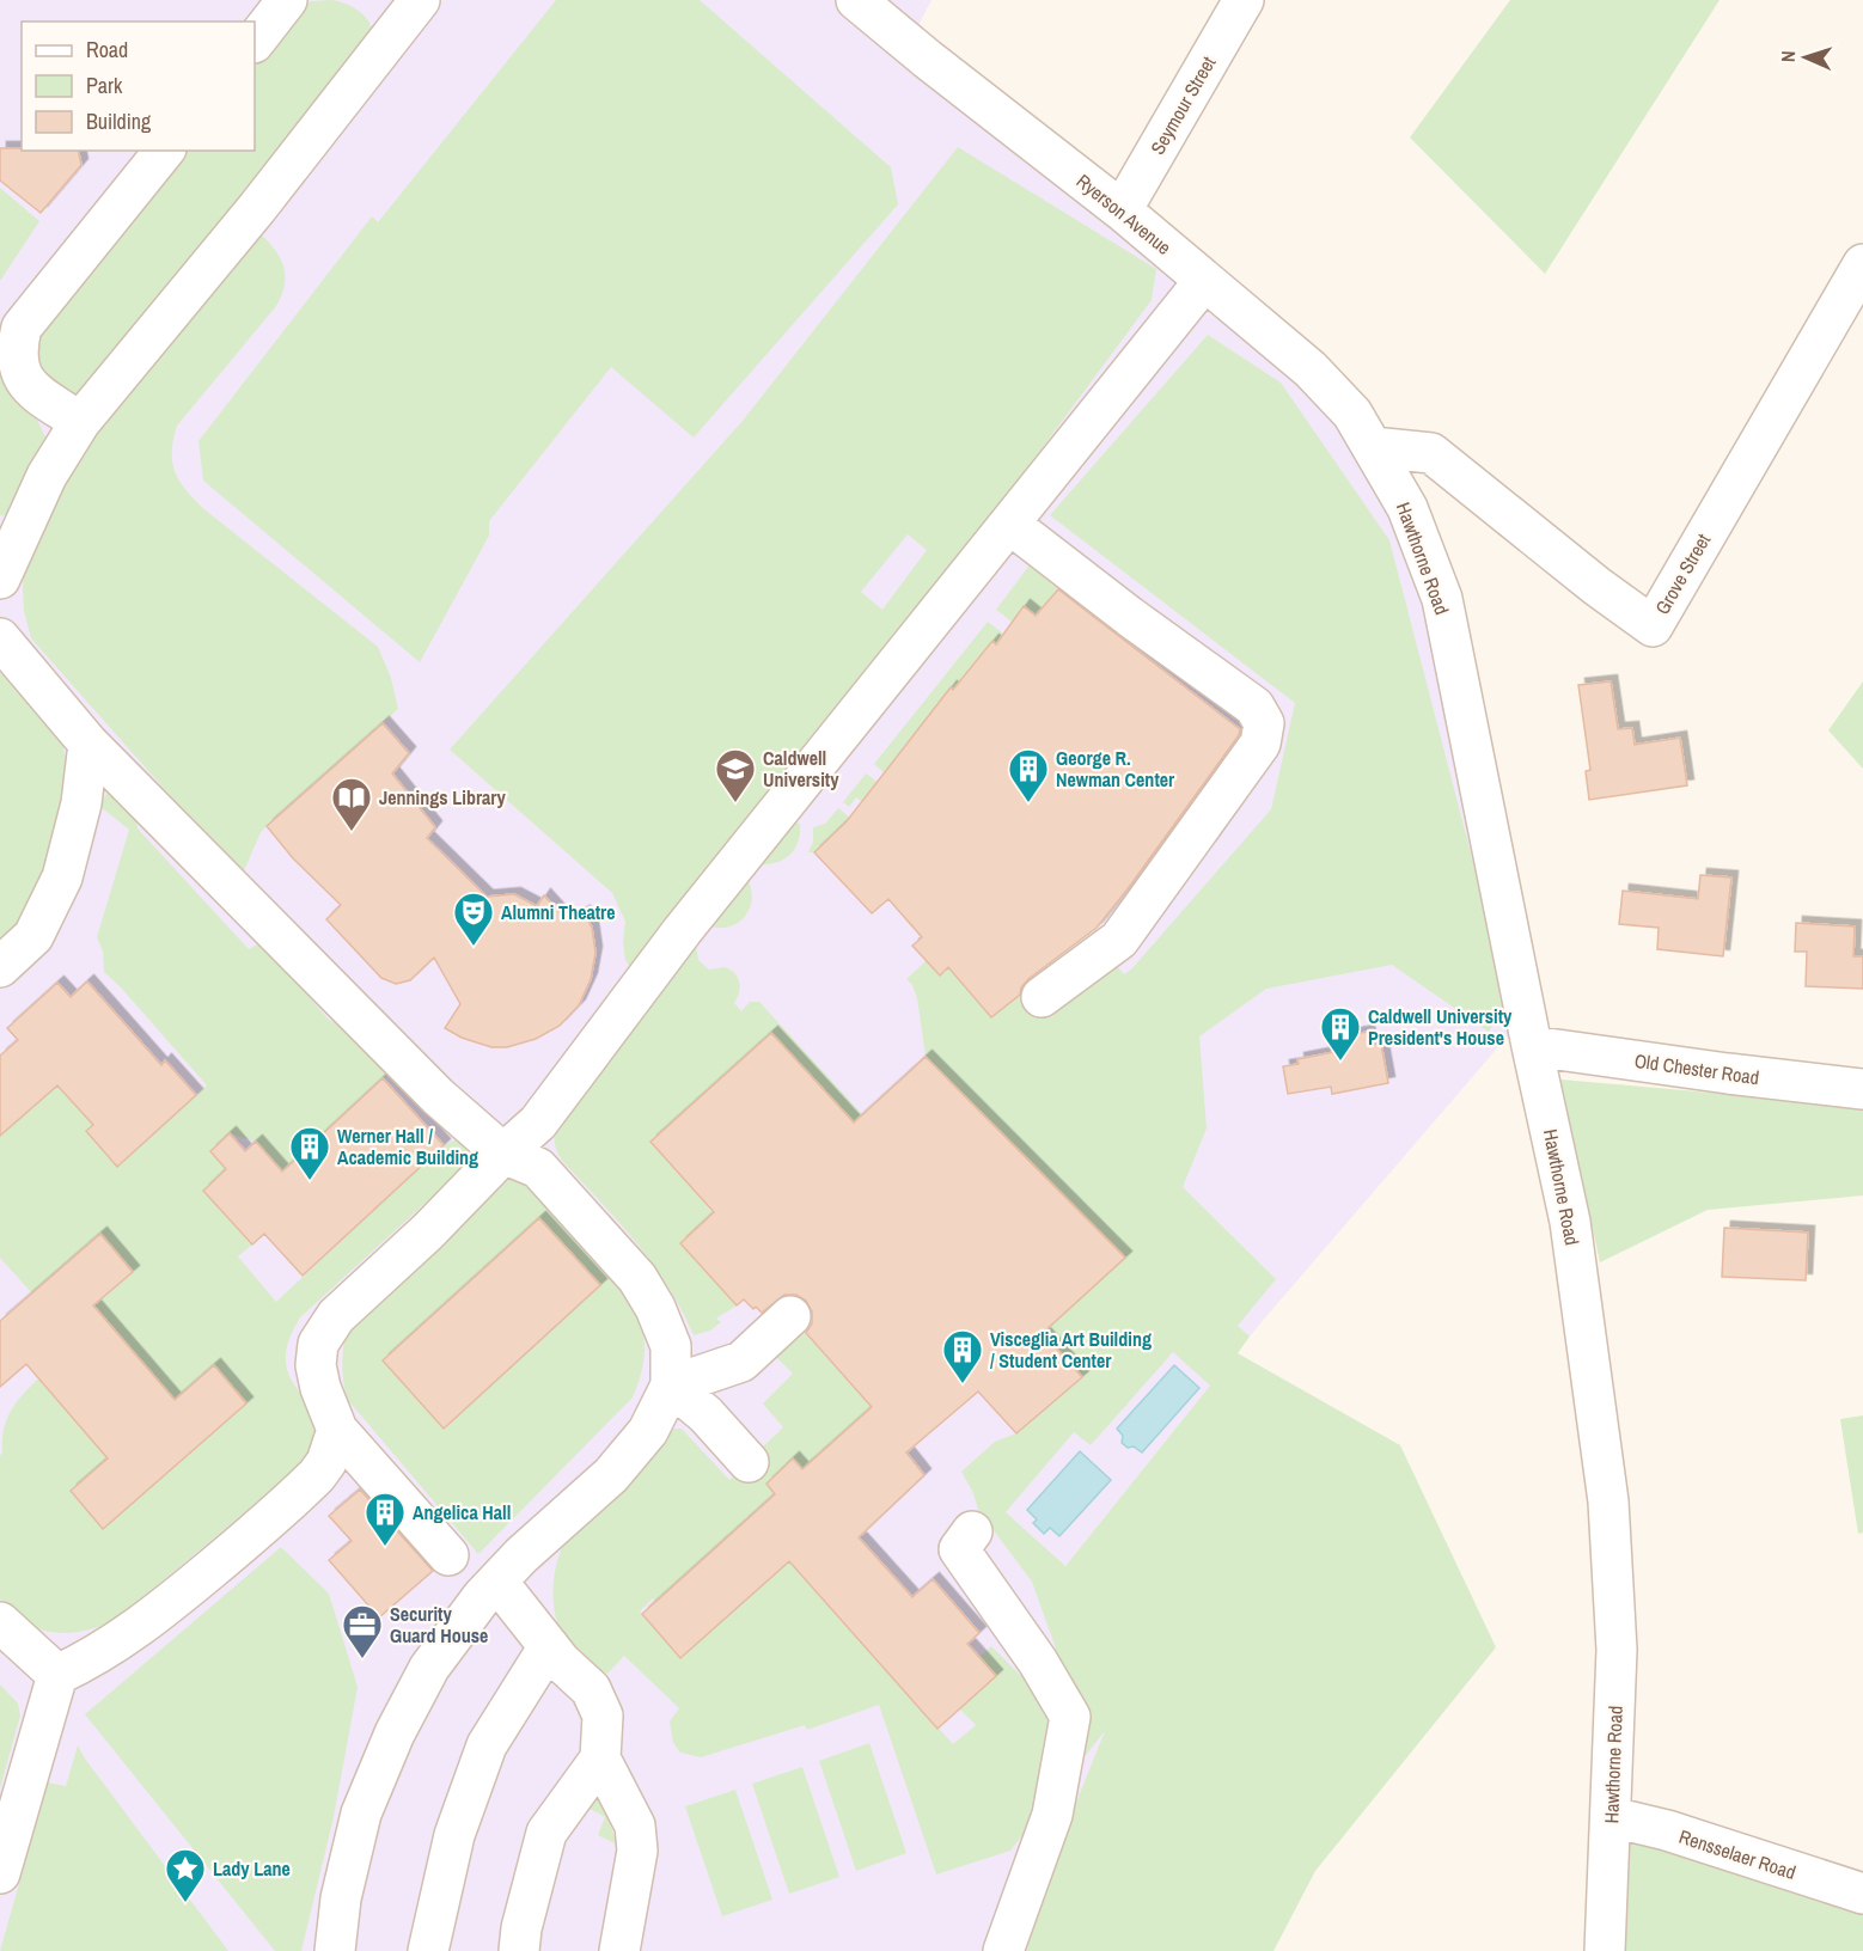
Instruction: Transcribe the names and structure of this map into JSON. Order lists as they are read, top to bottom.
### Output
{
  "streets": {
    "street": [
      "Seymour Street",
      "Ryerson Avenue",
      "Hawthorne Road",
      "Grove Street",
      "Old Chester Road",
      "Rensselaer Road"
    ]
  },
  "crossings": [
    ["Seymour Street", "Ryerson Avenue"],
    ["Ryerson Avenue", "Hawthorne Road"],
    ["Ryerson Avenue", "Grove Street"],
    ["Hawthorne Road", "Grove Street"],
    ["Hawthorne Road", "Old Chester Road"],
    ["Hawthorne Road", "Rensselaer Road"]
  ],
  "places": {
    "school or university": ["Caldwell University"],
    "building": [
      "George R. Newman Center",
      "Caldwell University President's House",
      "Werner Hall / Academic Building",
      "Visceglia Art Building / Student Center",
      "Angelica Hall"
    ],
    "library": ["Jennings Library"],
    "theatre": ["Alumni Theatre"],
    "office": ["Security Guard House"],
    "place": ["Lady Lane"]
  },
  "legend": ["Road", "Park", "Building"],
  "north": "left"
}
